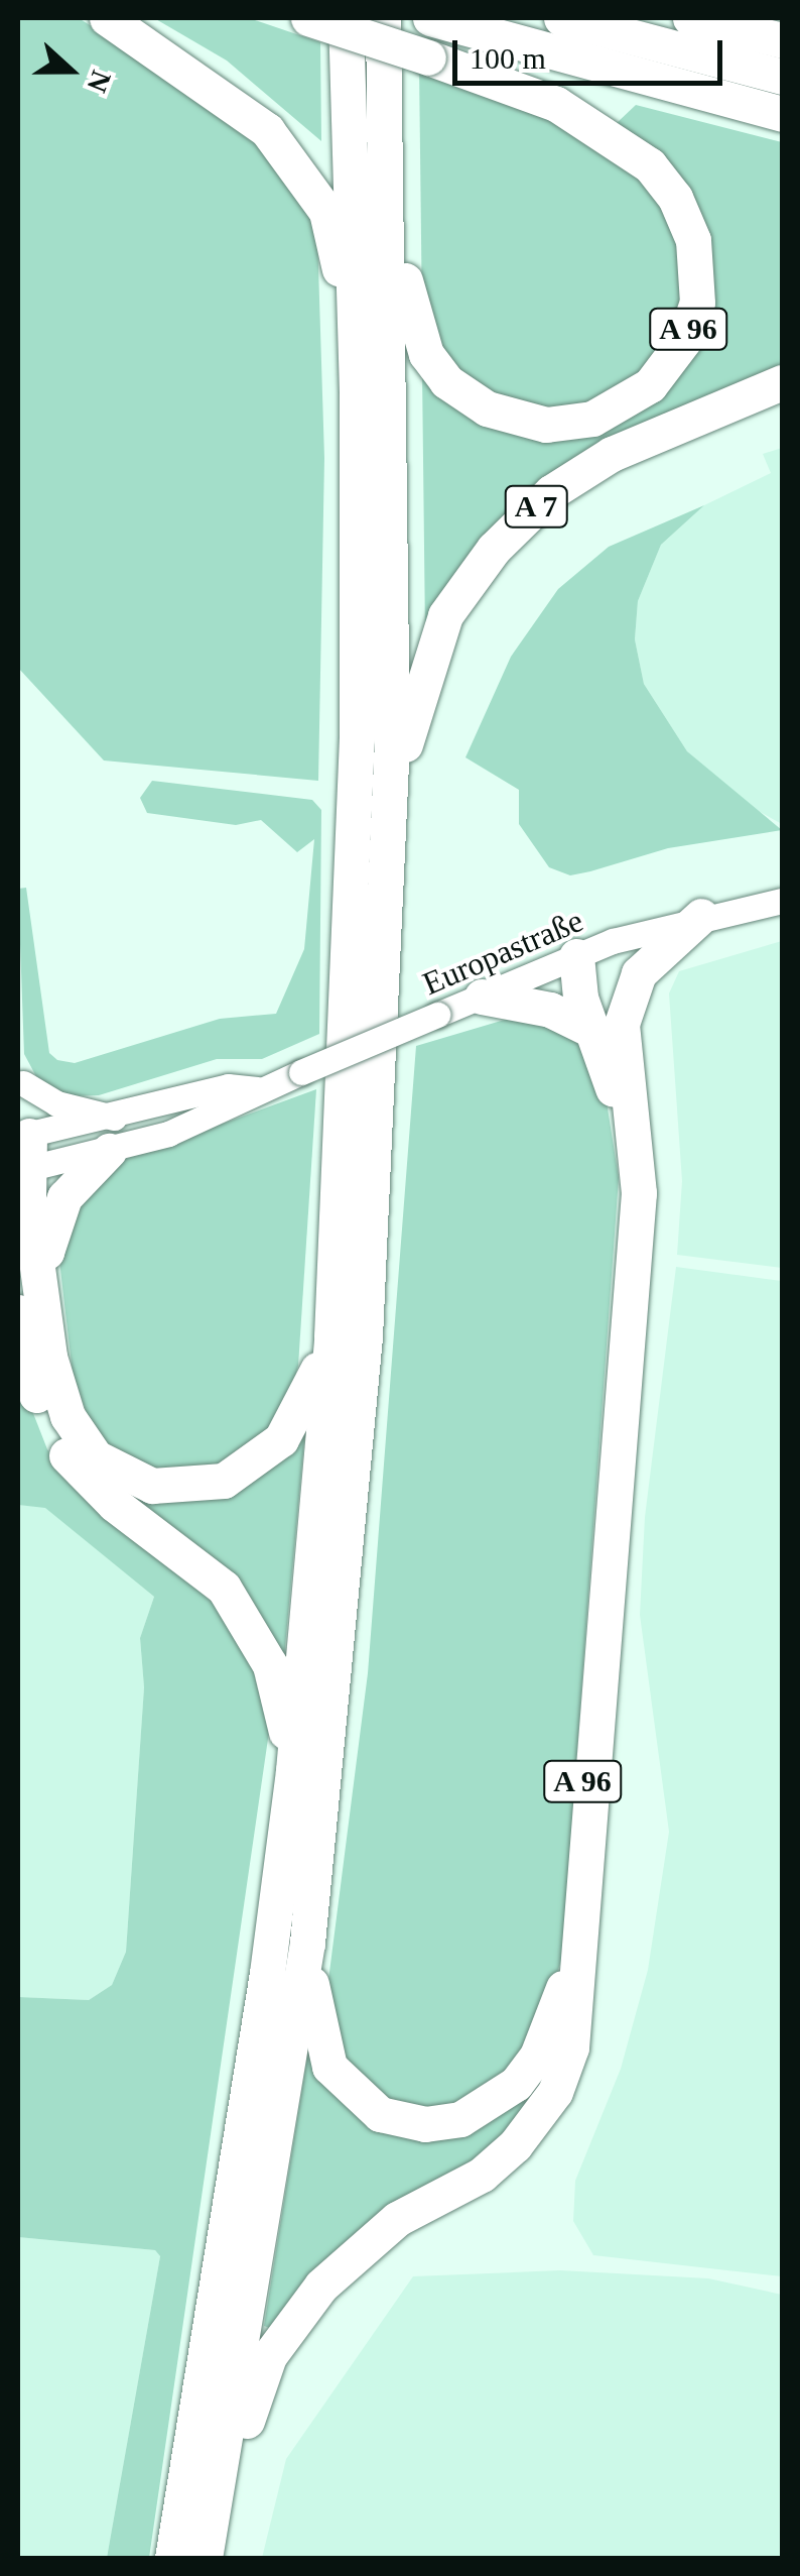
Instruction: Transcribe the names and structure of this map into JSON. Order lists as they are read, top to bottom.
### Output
{
  "streets": {
    "highway": ["A 96", "A 7"],
    "main road": ["Europastraße"]
  },
  "crossings": [
    ["A 96", "A 7"],
    ["A 96", "Europastraße"]
  ],
  "scale_bar": "100 m",
  "north": "right"
}
